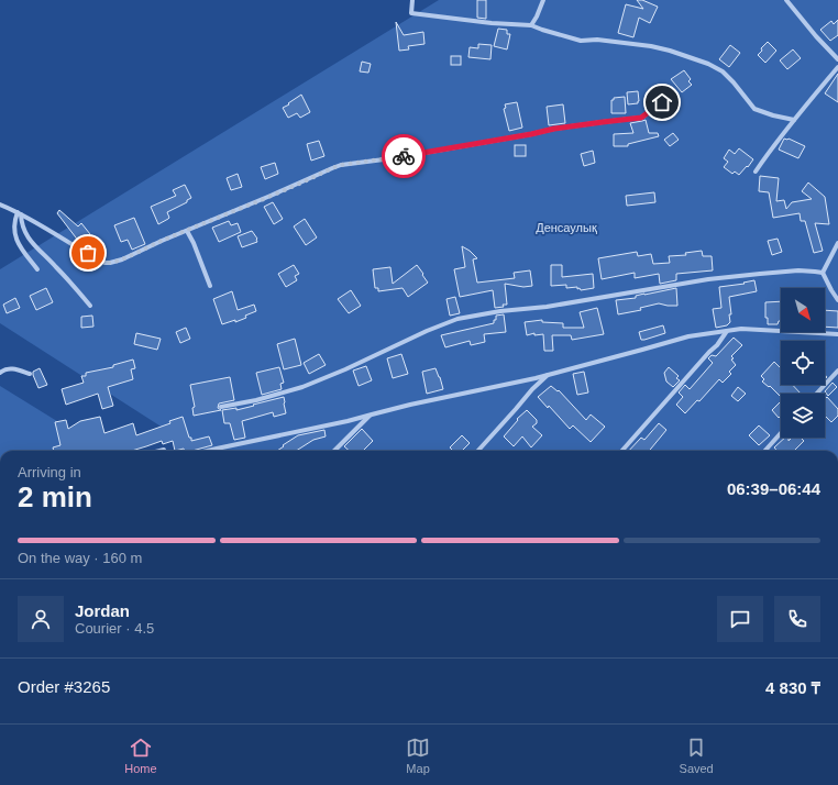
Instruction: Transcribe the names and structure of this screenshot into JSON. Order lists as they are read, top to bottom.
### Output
{
  "parks": ["Денсаулық"],
  "north": "bottom right",
  "page": {
    "heading": ["2 min", "Arriving in", "06:39–06:44"],
    "panel": [
      "Jordan",
      "Courier · 4.5",
      "Order #3265",
      "4 830 ₸"
    ],
    "bar": "On the way · 160 m",
    "tabs": ["Home", "Map", "Saved"]
  }
}
